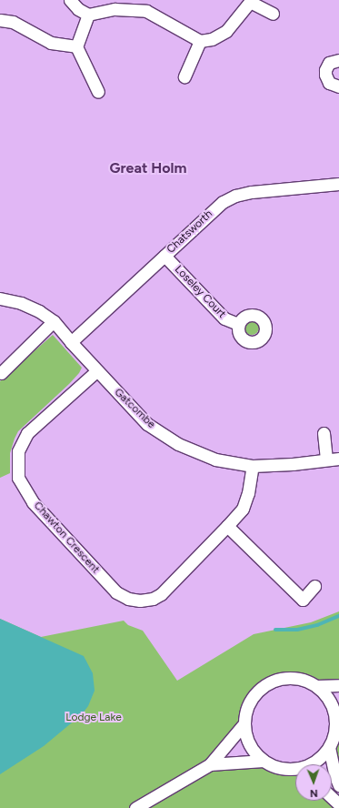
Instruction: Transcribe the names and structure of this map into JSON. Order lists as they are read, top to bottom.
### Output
{
  "streets": {
    "street": [
      "Chatsworth",
      "Loseley Court",
      "Gatcombe",
      "Chawton Crescent"
    ]
  },
  "crossings": [
    ["Chatsworth", "Loseley Court"],
    ["Chatsworth", "Gatcombe"],
    ["Gatcombe", "Chawton Crescent"]
  ],
  "districts": ["Great Holm"],
  "parks": ["Lodge Lake"],
  "north": "bottom"
}
